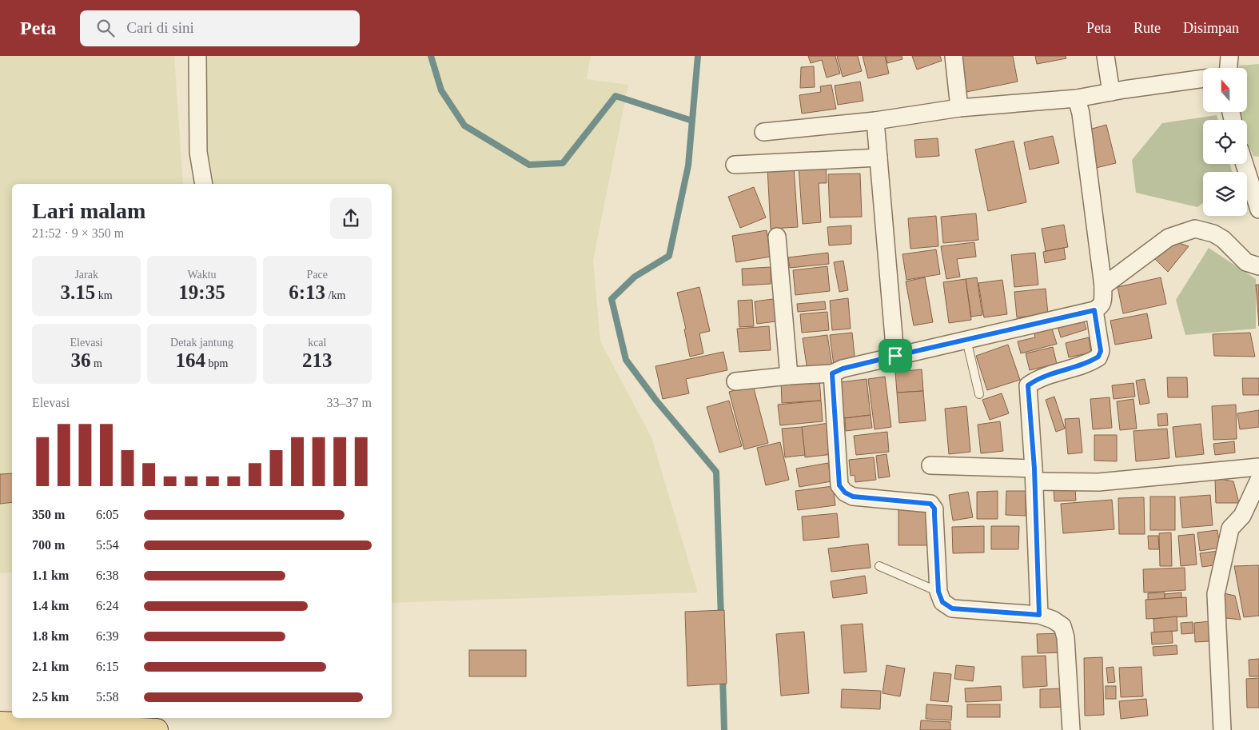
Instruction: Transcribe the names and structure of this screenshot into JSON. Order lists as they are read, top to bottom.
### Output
{
  "north": "top",
  "page": {
    "header": "Peta",
    "search": "Cari di sini",
    "nav": ["Peta", "Rute", "Disimpan"],
    "heading": ["Lari malam", "21:52 · 9 × 350 m"],
    "stats": [
      ["Jarak", "3.15 km"],
      ["Waktu", "19:35"],
      ["Pace", "6:13 /km"],
      ["Elevasi", "36 m"],
      ["Detak jantung", "164 bpm"],
      ["kcal", "213"]
    ],
    "chart": ["Elevasi", "33–37 m"],
    "list": [
      {
        "name": "350 m",
        "note": "6:05"
      },
      {
        "name": "700 m",
        "note": "5:54"
      },
      {
        "name": "1.1 km",
        "note": "6:38"
      },
      {
        "name": "1.4 km",
        "note": "6:24"
      },
      {
        "name": "1.8 km",
        "note": "6:39"
      },
      {
        "name": "2.1 km",
        "note": "6:15"
      },
      {
        "name": "2.5 km",
        "note": "5:58"
      }
    ]
  }
}
